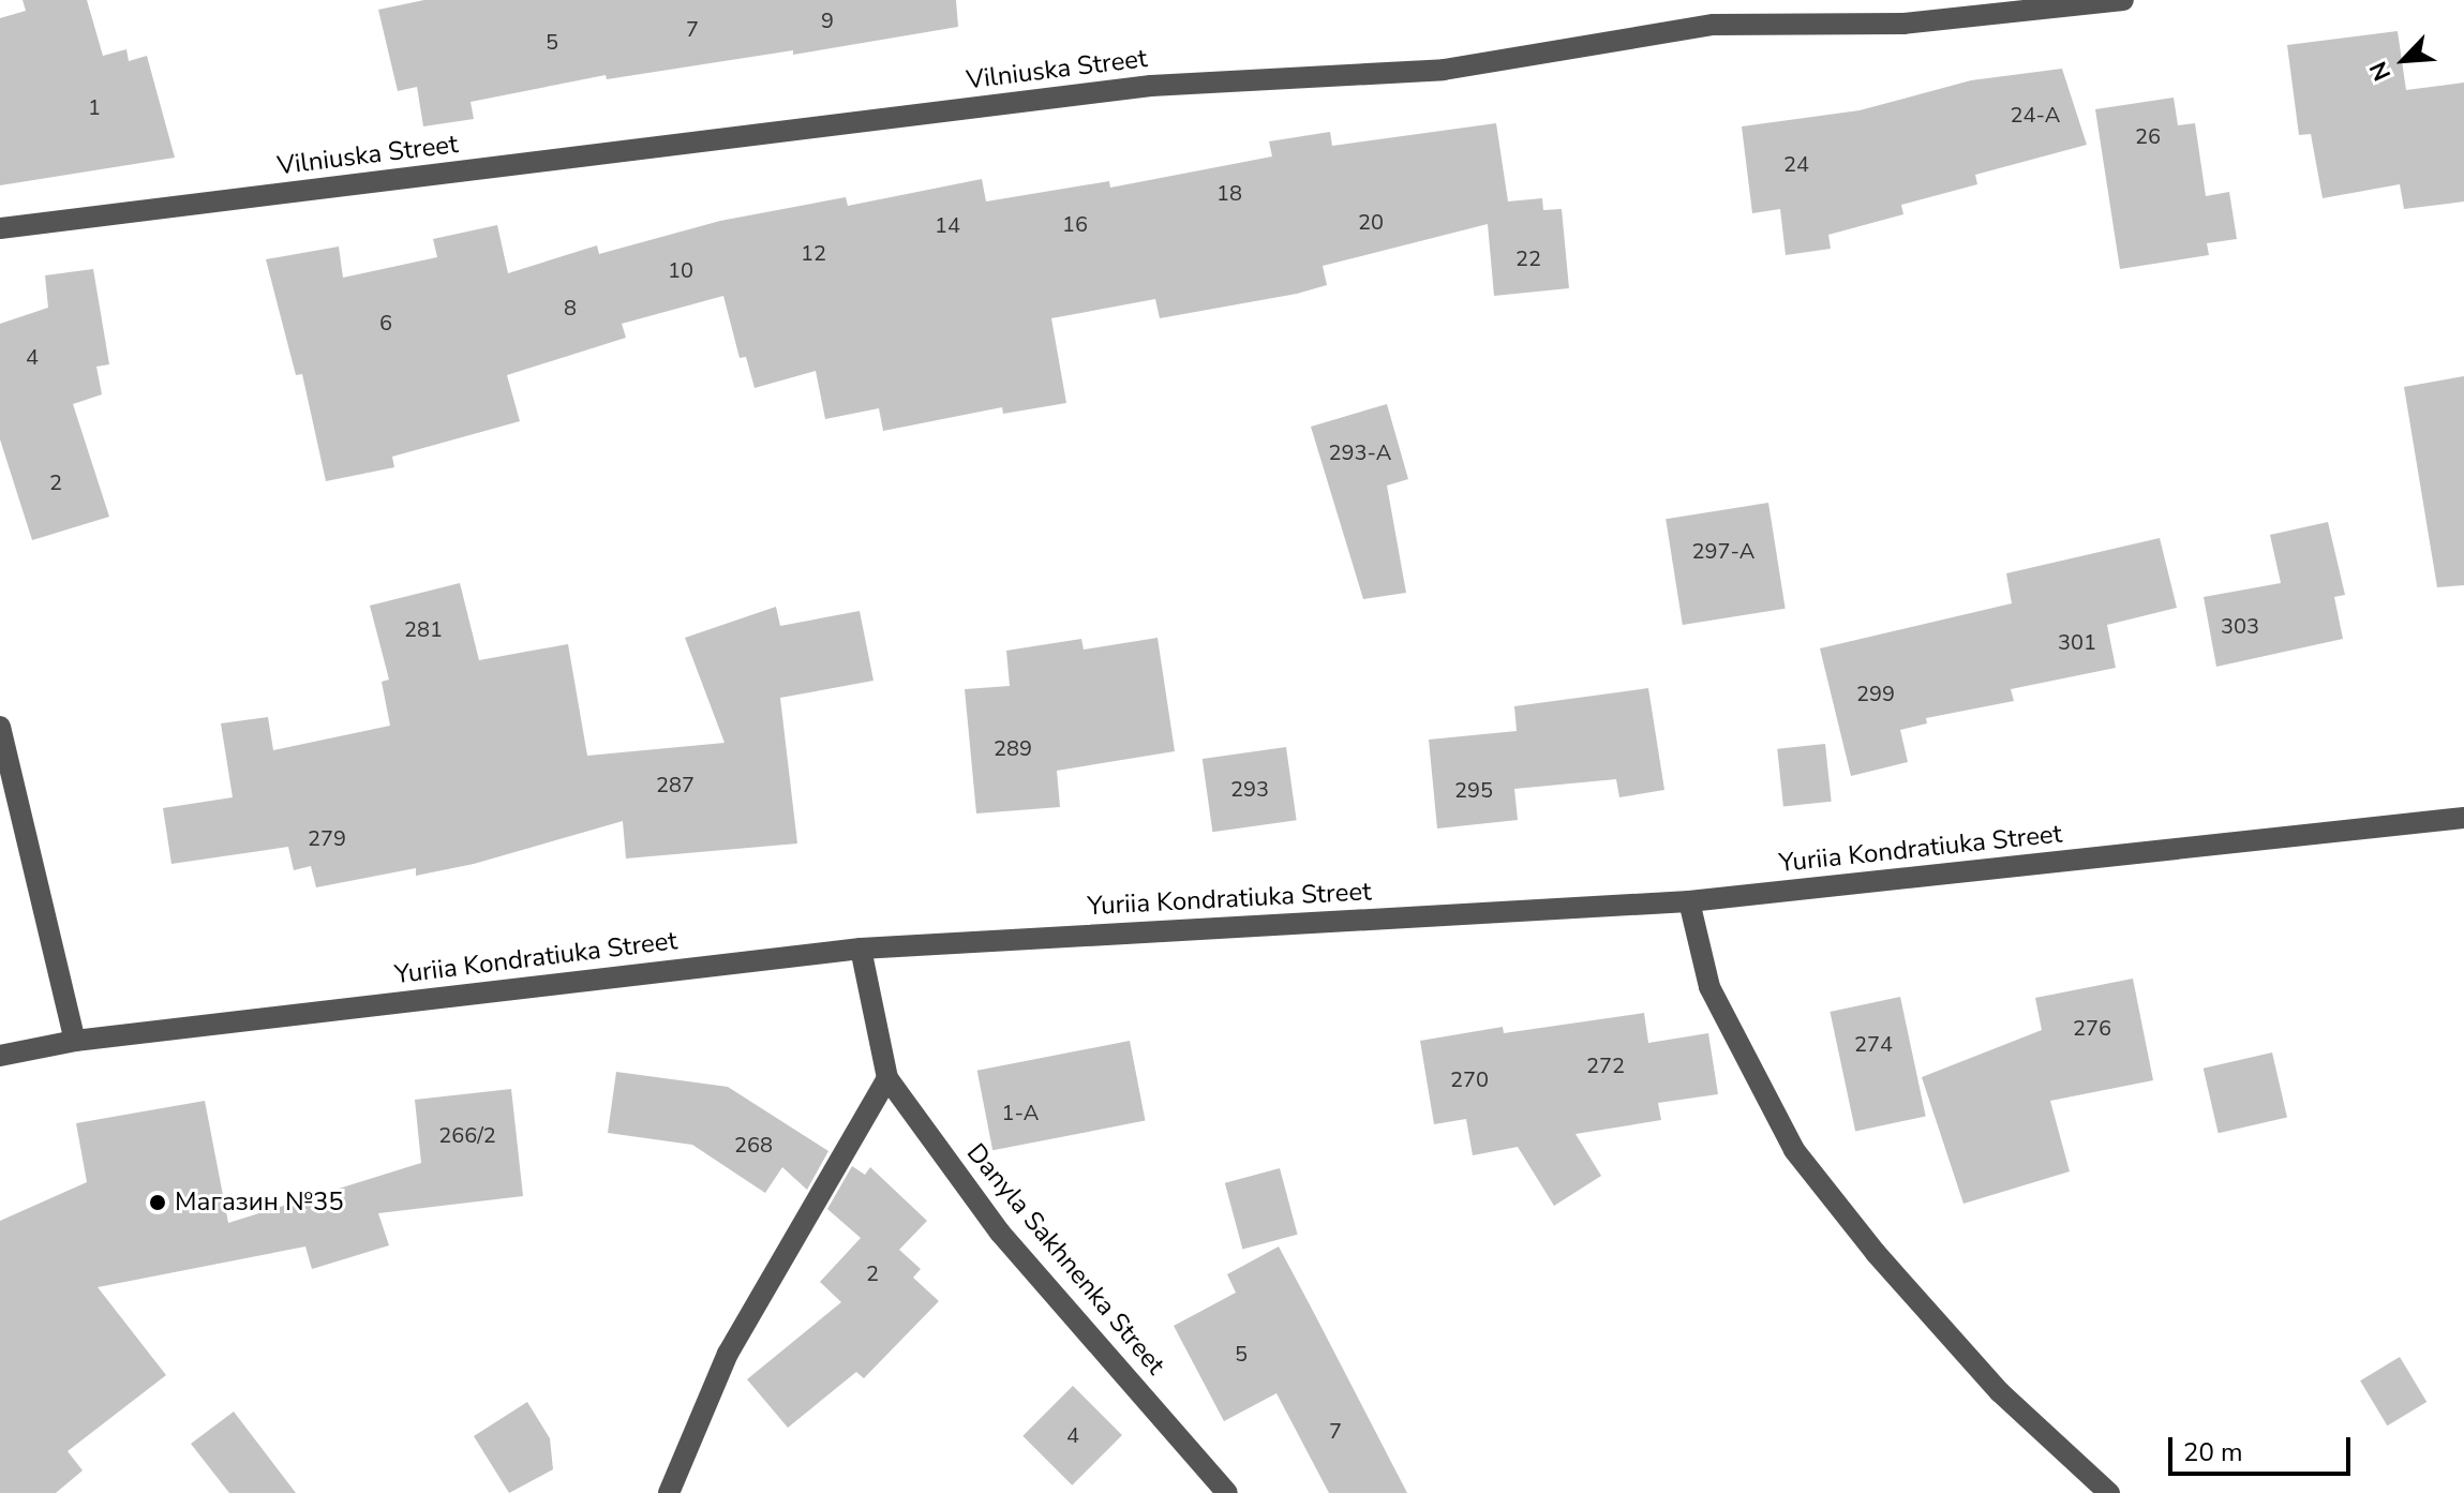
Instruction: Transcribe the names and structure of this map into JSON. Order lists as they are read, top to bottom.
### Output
{
  "streets": {
    "street": ["Vilniuska Street", "Yuriia Kondratiuka Street", "Danyla Sakhnenka Street"]
  },
  "crossings": [
    ["Yuriia Kondratiuka Street", "Danyla Sakhnenka Street"]
  ],
  "places": ["Магазин №35"],
  "house_numbers": [
    "9",
    "7",
    "5",
    "1",
    "24-А",
    "26",
    "24",
    "18",
    "20",
    "16",
    "14",
    "12",
    "22",
    "10",
    "8",
    "6",
    "4",
    "293-А",
    "2",
    "297-А",
    "303",
    "281",
    "301",
    "299",
    "289",
    "287",
    "293",
    "295",
    "279",
    "276",
    "274",
    "272",
    "270",
    "1-А",
    "266/2",
    "268",
    "2",
    "5",
    "7",
    "4"
  ],
  "scale_bar": "20 m",
  "north": "bottom left"
}
